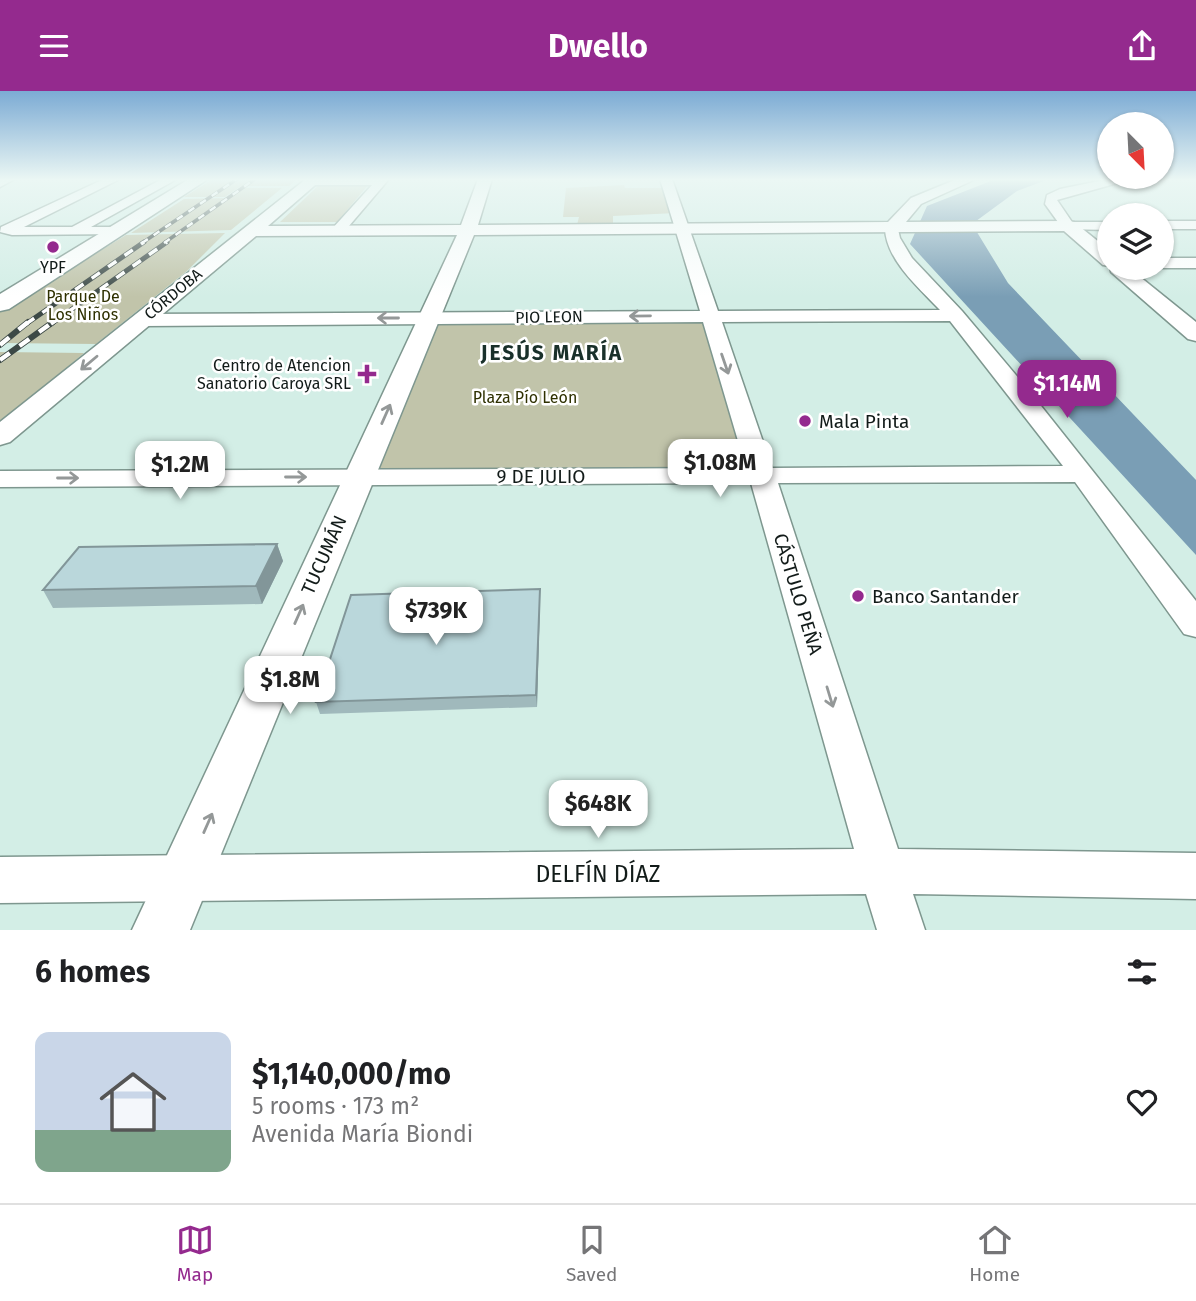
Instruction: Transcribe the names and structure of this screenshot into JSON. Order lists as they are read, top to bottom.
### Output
{
  "streets": {
    "street": [
      "CÓRDOBA",
      "PIO LEON",
      "9 DE JULIO",
      "TUCUMÁN",
      "CÁSTULO PEÑA",
      "DELFÍN DÍAZ"
    ]
  },
  "crossings": [
    ["CÓRDOBA", "PIO LEON"],
    ["PIO LEON", "TUCUMÁN"],
    ["PIO LEON", "CÁSTULO PEÑA"],
    ["9 DE JULIO", "TUCUMÁN"],
    ["9 DE JULIO", "CÁSTULO PEÑA"],
    ["TUCUMÁN", "DELFÍN DÍAZ"],
    ["CÁSTULO PEÑA", "DELFÍN DÍAZ"]
  ],
  "one_way": ["CÓRDOBA", "TUCUMÁN", "CÁSTULO PEÑA"],
  "districts": ["JESÚS MARÍA"],
  "parks": ["Parque De Los Niños", "Plaza Pío León"],
  "places": {
    "other": ["YPF", "Mala Pinta", "Banco Santander"],
    "health": ["Centro de Atencion Sanatorio Caroya SRL"]
  },
  "north": "bottom right",
  "page": {
    "header": "Dwello",
    "price": [
      "$1.14M",
      "$1.08M",
      "$1.2M",
      "$739K",
      "$1.8M",
      "$648K"
    ],
    "heading": "6 homes",
    "list": [
      {
        "name": "$1,140,000/mo",
        "note": "5 rooms · 173 m² · Avenida María Biondi"
      }
    ],
    "tabs": ["Map", "Saved", "Home"]
  }
}
